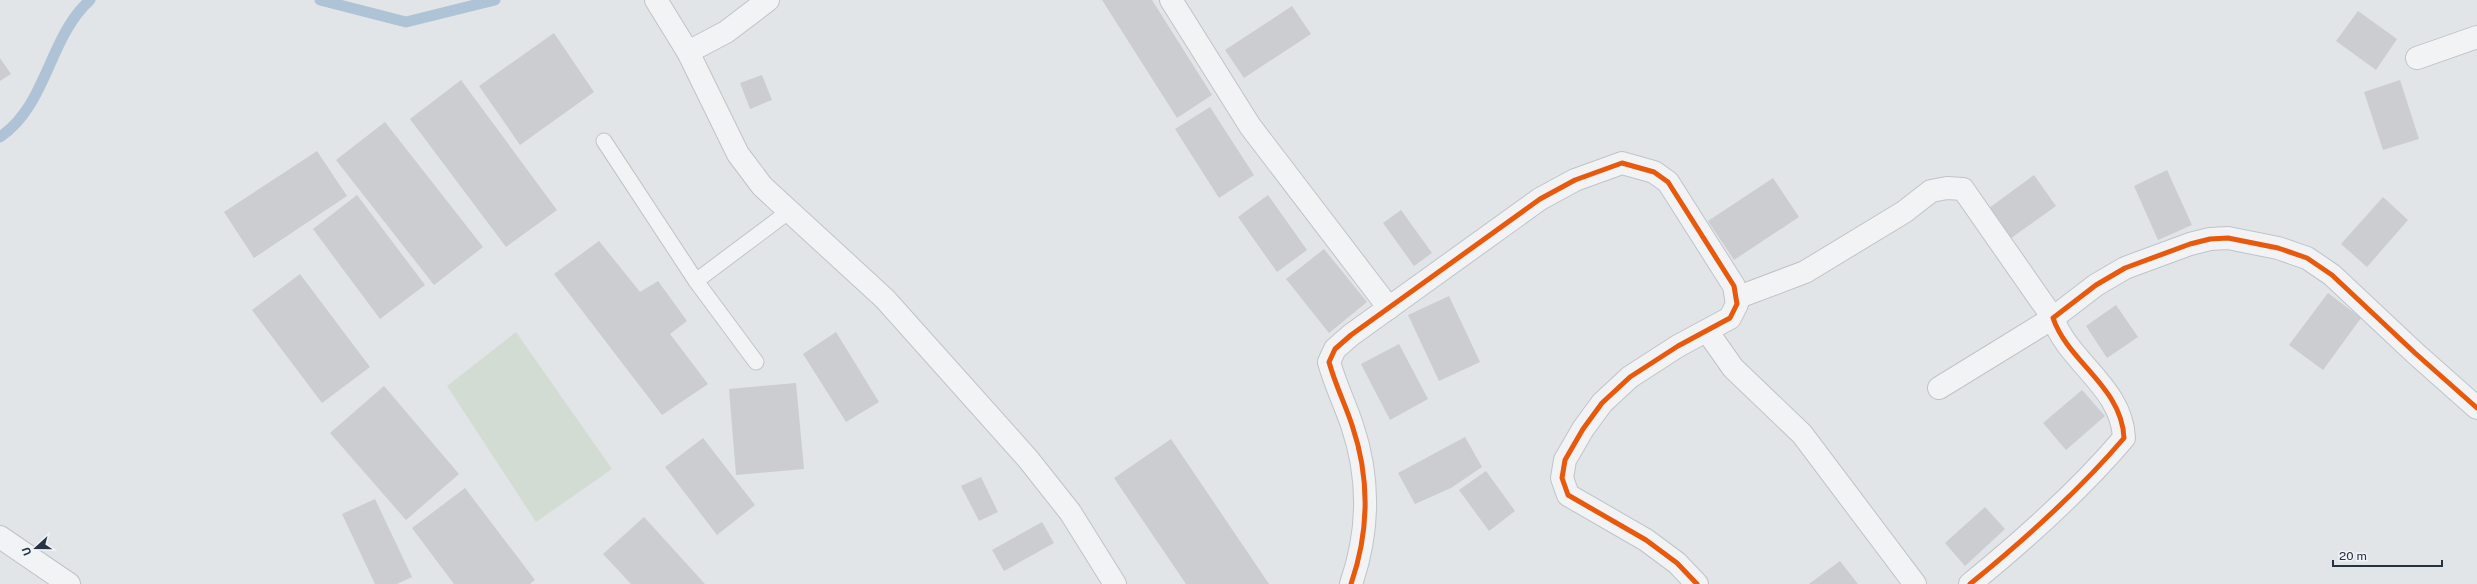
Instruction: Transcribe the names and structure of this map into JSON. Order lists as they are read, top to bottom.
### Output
{
  "scale_bar": "20 m",
  "north": "left"
}
